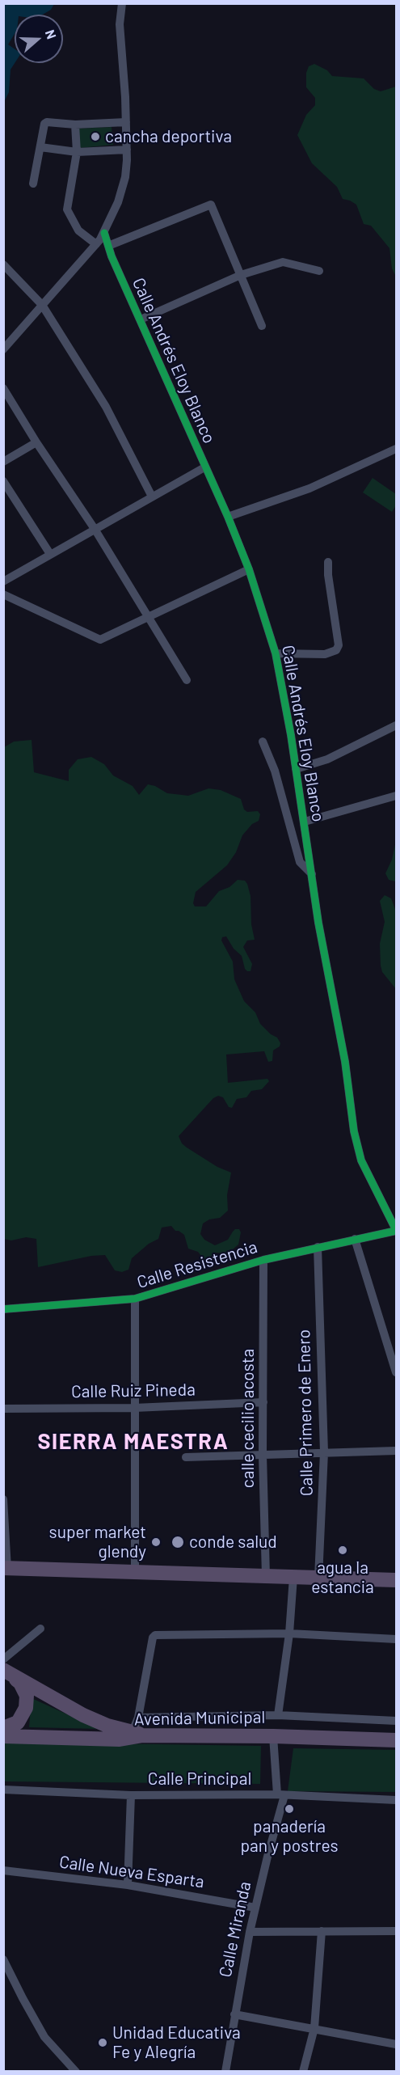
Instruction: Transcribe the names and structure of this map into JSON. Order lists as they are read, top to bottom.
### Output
{
  "streets": {
    "highway": ["Avenida Municipal"],
    "street": [
      "Calle Andrés Eloy Blanco",
      "Calle Resistencia",
      "Calle Ruiz Pineda",
      "Calle Primero de Enero",
      "calle cecilio acosta",
      "Calle Principal",
      "Calle Nueva Esparta",
      "Calle Miranda"
    ]
  },
  "crossings": [
    ["Calle Andrés Eloy Blanco", "Calle Resistencia"],
    ["Calle Resistencia", "Calle Primero de Enero"],
    ["Calle Resistencia", "calle cecilio acosta"],
    ["Calle Ruiz Pineda", "calle cecilio acosta"],
    ["Avenida Municipal", "Calle Miranda"],
    ["Calle Principal", "Calle Miranda"],
    ["Calle Nueva Esparta", "Calle Miranda"]
  ],
  "districts": ["SIERRA MAESTRA"],
  "places": [
    "cancha deportiva",
    "super market glendy",
    "conde salud",
    "agua la estancia",
    "panadería pan y postres",
    "Unidad Educativa Fe y Alegría"
  ],
  "north": "right"
}
